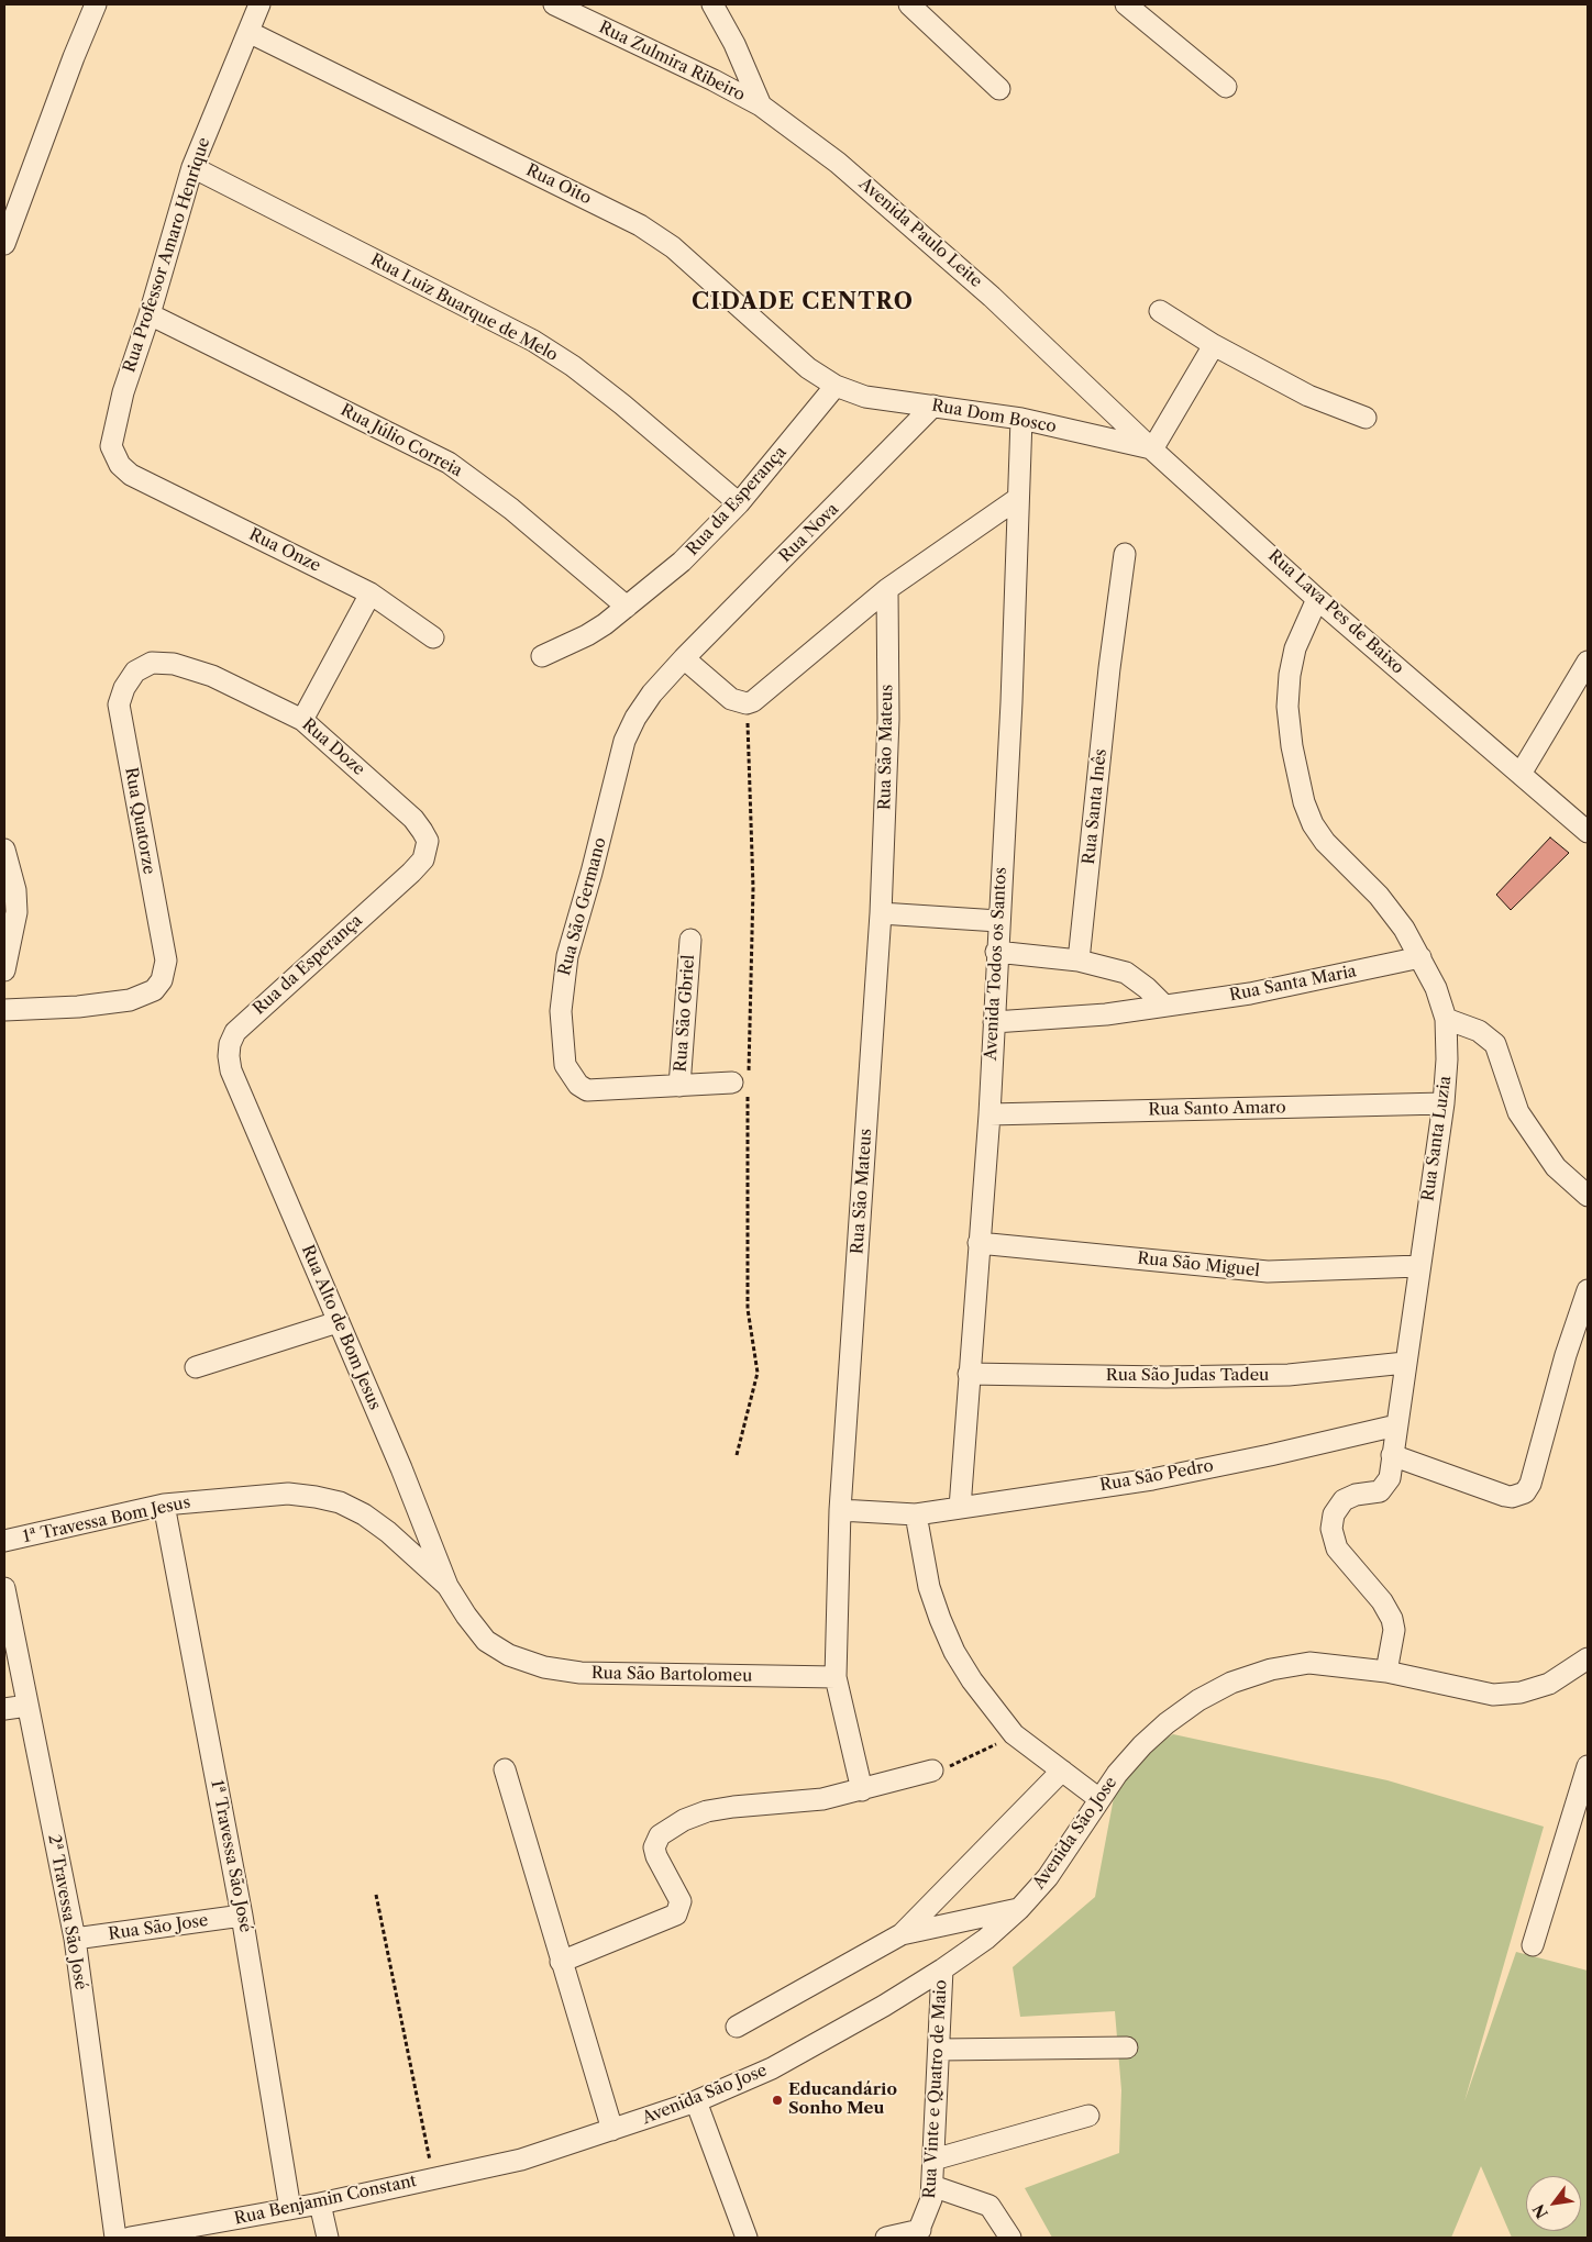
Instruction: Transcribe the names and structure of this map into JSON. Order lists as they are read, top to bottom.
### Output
{
  "streets": {
    "street": [
      "Rua Zulmira Ribeiro",
      "Rua Oito",
      "Avenida Paulo Leite",
      "Rua Professor Amaro Henrique",
      "Rua Luiz Buarque de Melo",
      "Rua Dom Bosco",
      "Rua Júlio Correia",
      "Rua da Esperança",
      "Rua Nova",
      "Rua Onze",
      "Rua Lava Pes de Baixo",
      "Rua Doze",
      "Rua São Mateus",
      "Rua Santa Inês",
      "Rua Quatorze",
      "Rua São Germano",
      "Avenida Todos os Santos",
      "Rua Santa Maria",
      "Rua São Gbriel",
      "Rua Santo Amaro",
      "Rua Santa Luzia",
      "Rua São Miguel",
      "Rua Alto de Bom Jesus",
      "Rua São Judas Tadeu",
      "Rua São Pedro",
      "1ª Travessa Bom Jesus",
      "Rua São Bartolomeu",
      "Avenida São Jose",
      "1ª Travessa São José",
      "2ª Travessa São José",
      "Rua São Jose",
      "Rua Vinte e Quatro de Maio",
      "Rua Benjamin Constant"
    ]
  },
  "crossings": [
    ["Rua Zulmira Ribeiro", "Avenida Paulo Leite"],
    ["Rua Oito", "Rua Professor Amaro Henrique"],
    ["Rua Oito", "Rua Dom Bosco"],
    ["Rua Oito", "Rua da Esperança"],
    ["Avenida Paulo Leite", "Rua Dom Bosco"],
    ["Avenida Paulo Leite", "Rua Lava Pes de Baixo"],
    ["Rua Professor Amaro Henrique", "Rua Luiz Buarque de Melo"],
    ["Rua Professor Amaro Henrique", "Rua Júlio Correia"],
    ["Rua Professor Amaro Henrique", "Rua Onze"],
    ["Rua Luiz Buarque de Melo", "Rua da Esperança"],
    ["Rua Dom Bosco", "Rua da Esperança"],
    ["Rua Dom Bosco", "Rua Nova"],
    ["Rua Dom Bosco", "Rua Lava Pes de Baixo"],
    ["Rua Dom Bosco", "Avenida Todos os Santos"],
    ["Rua Júlio Correia", "Rua da Esperança"],
    ["Rua da Esperança", "Rua Doze"],
    ["Rua da Esperança", "Rua Alto de Bom Jesus"],
    ["Rua Nova", "Rua São Germano"],
    ["Rua Lava Pes de Baixo", "Rua Santa Luzia"],
    ["Rua Doze", "Rua Quatorze"],
    ["Rua São Mateus", "Rua São Pedro"],
    ["Rua São Mateus", "Rua São Bartolomeu"],
    ["Rua São Germano", "Rua São Gbriel"],
    ["Avenida Todos os Santos", "Rua Santa Maria"],
    ["Avenida Todos os Santos", "Rua Santo Amaro"],
    ["Avenida Todos os Santos", "Rua São Miguel"],
    ["Avenida Todos os Santos", "Rua São Judas Tadeu"],
    ["Avenida Todos os Santos", "Rua São Pedro"],
    ["Rua Santa Maria", "Rua Santa Luzia"],
    ["Rua Santo Amaro", "Rua Santa Luzia"],
    ["Rua Santa Luzia", "Rua São Miguel"],
    ["Rua Santa Luzia", "Rua São Judas Tadeu"],
    ["Rua Santa Luzia", "Rua São Pedro"],
    ["Rua Santa Luzia", "Avenida São Jose"],
    ["Rua Alto de Bom Jesus", "1ª Travessa Bom Jesus"],
    ["1ª Travessa Bom Jesus", "Rua São Bartolomeu"],
    ["1ª Travessa Bom Jesus", "1ª Travessa São José"],
    ["Avenida São Jose", "Rua Vinte e Quatro de Maio"],
    ["Avenida São Jose", "Rua Benjamin Constant"],
    ["1ª Travessa São José", "Rua São Jose"],
    ["1ª Travessa São José", "Rua Benjamin Constant"],
    ["2ª Travessa São José", "Rua São Jose"]
  ],
  "districts": ["CIDADE CENTRO"],
  "places": ["Educandário Sonho Meu"],
  "north": "bottom left"
}
